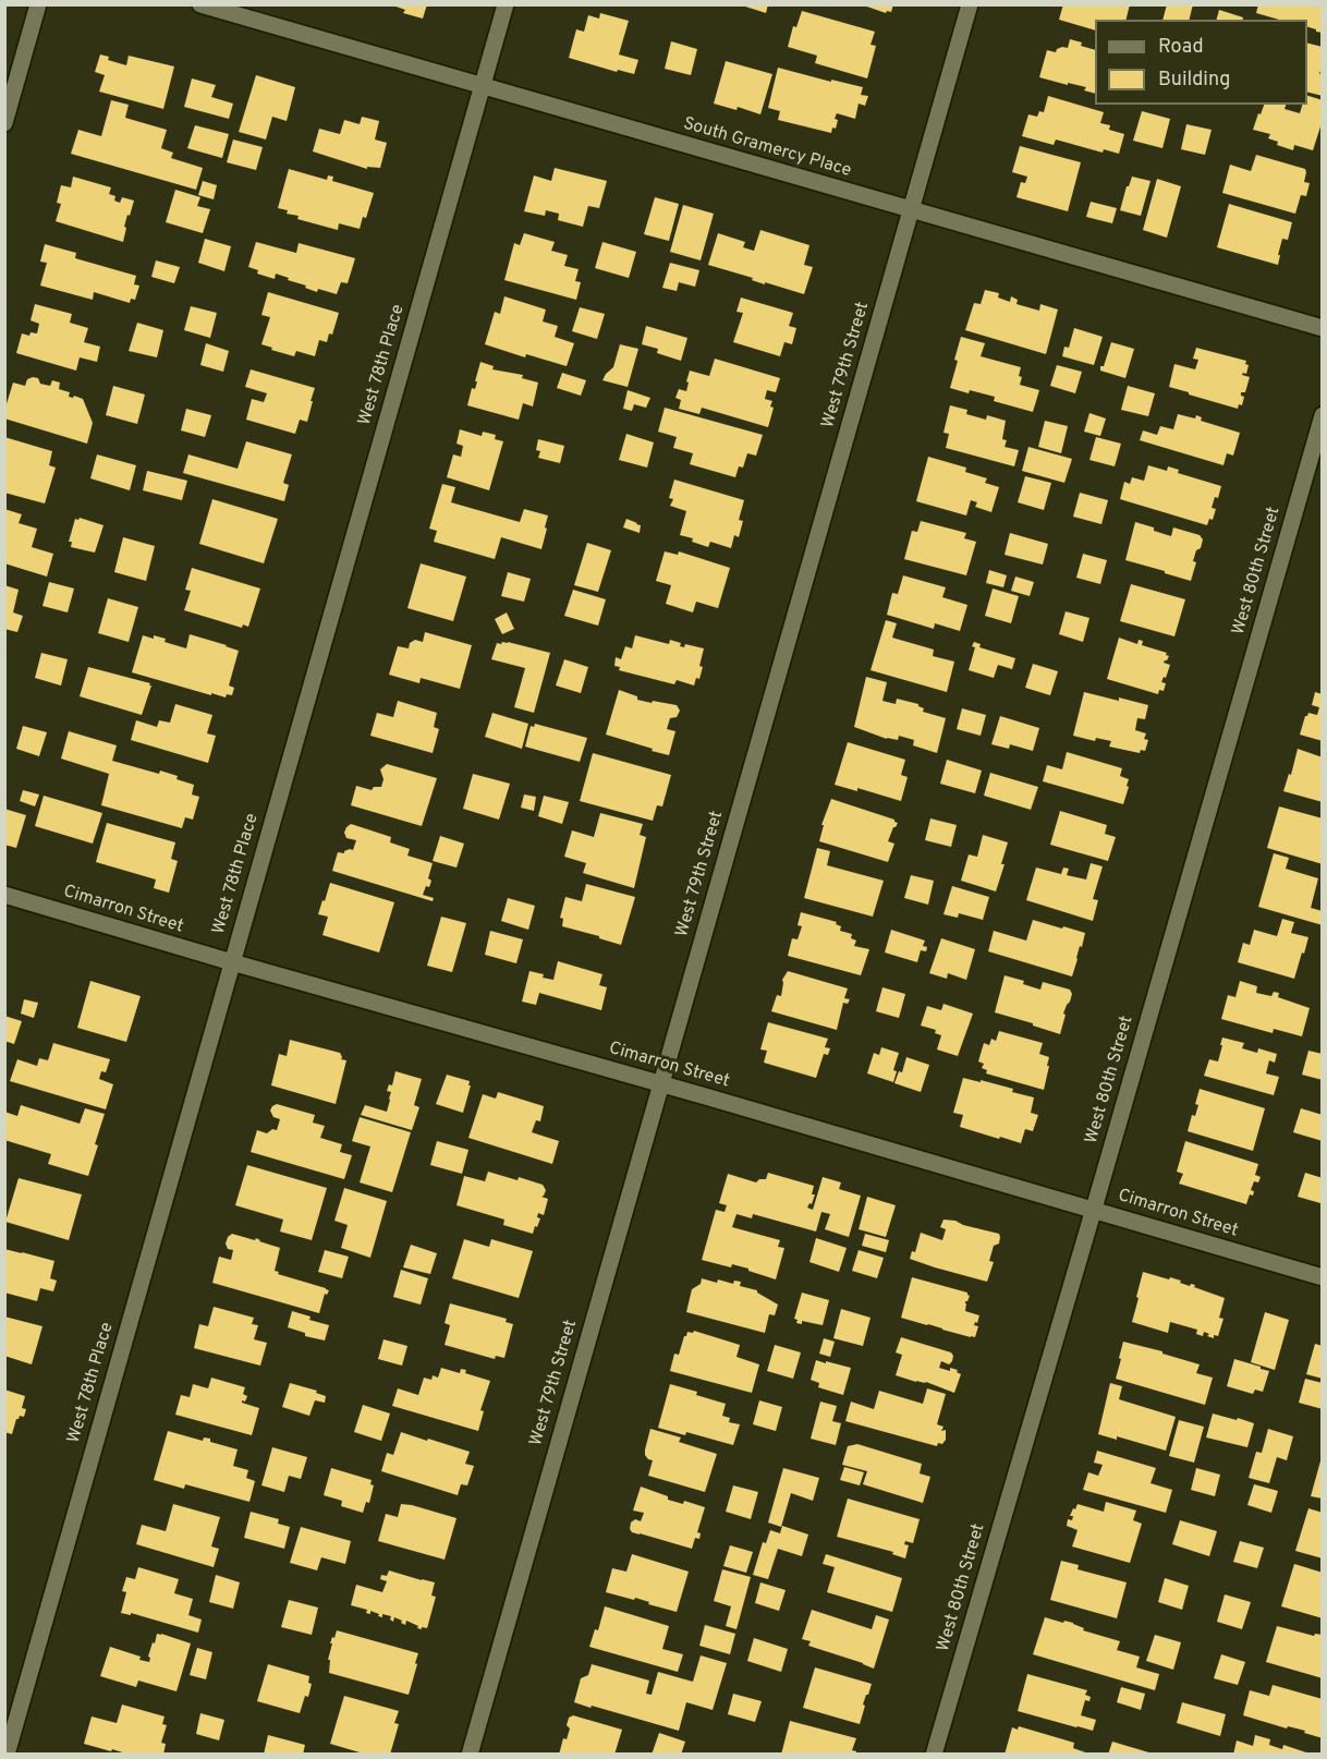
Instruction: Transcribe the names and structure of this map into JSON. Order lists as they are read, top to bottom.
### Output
{
  "streets": {
    "street": [
      "South Gramercy Place",
      "West 78th Place",
      "West 79th Street",
      "West 80th Street",
      "Cimarron Street"
    ]
  },
  "crossings": [
    ["South Gramercy Place", "West 78th Place"],
    ["South Gramercy Place", "West 79th Street"],
    ["West 78th Place", "Cimarron Street"],
    ["West 79th Street", "Cimarron Street"],
    ["West 80th Street", "Cimarron Street"]
  ],
  "legend": ["Road", "Building"]
}
